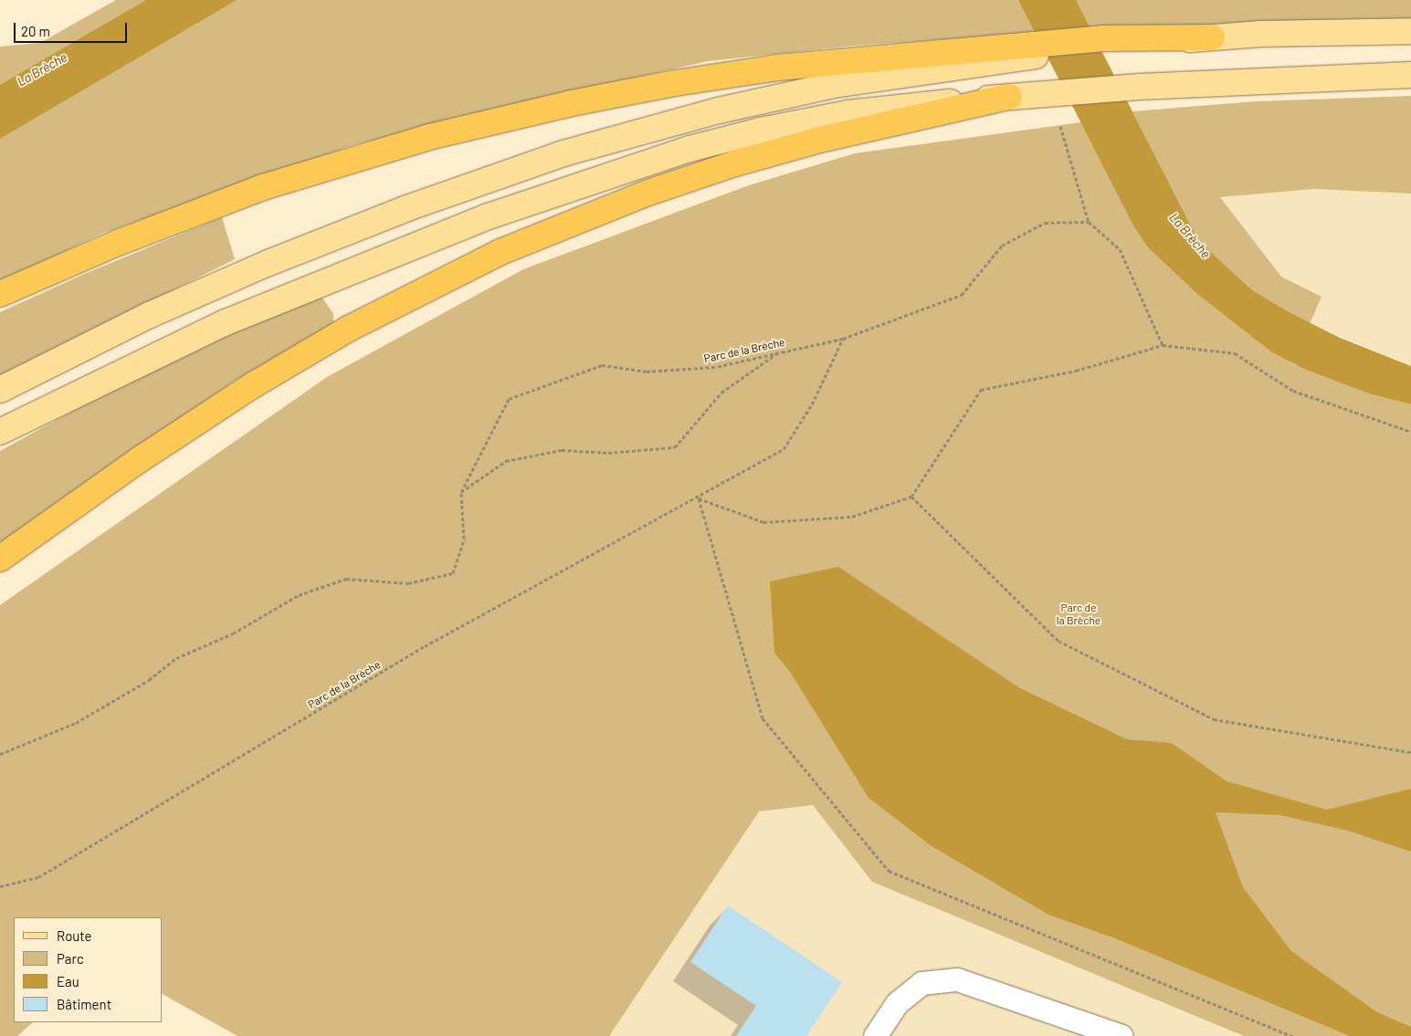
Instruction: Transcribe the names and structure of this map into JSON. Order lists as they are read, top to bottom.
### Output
{
  "streets": {
    "path": ["Parc de la Brèche"]
  },
  "water": ["La Brèche"],
  "parks": ["Parc de la Brèche"],
  "legend": [
    "Route",
    "Parc",
    "Eau",
    "Bâtiment"
  ],
  "scale_bar": "20 m"
}
